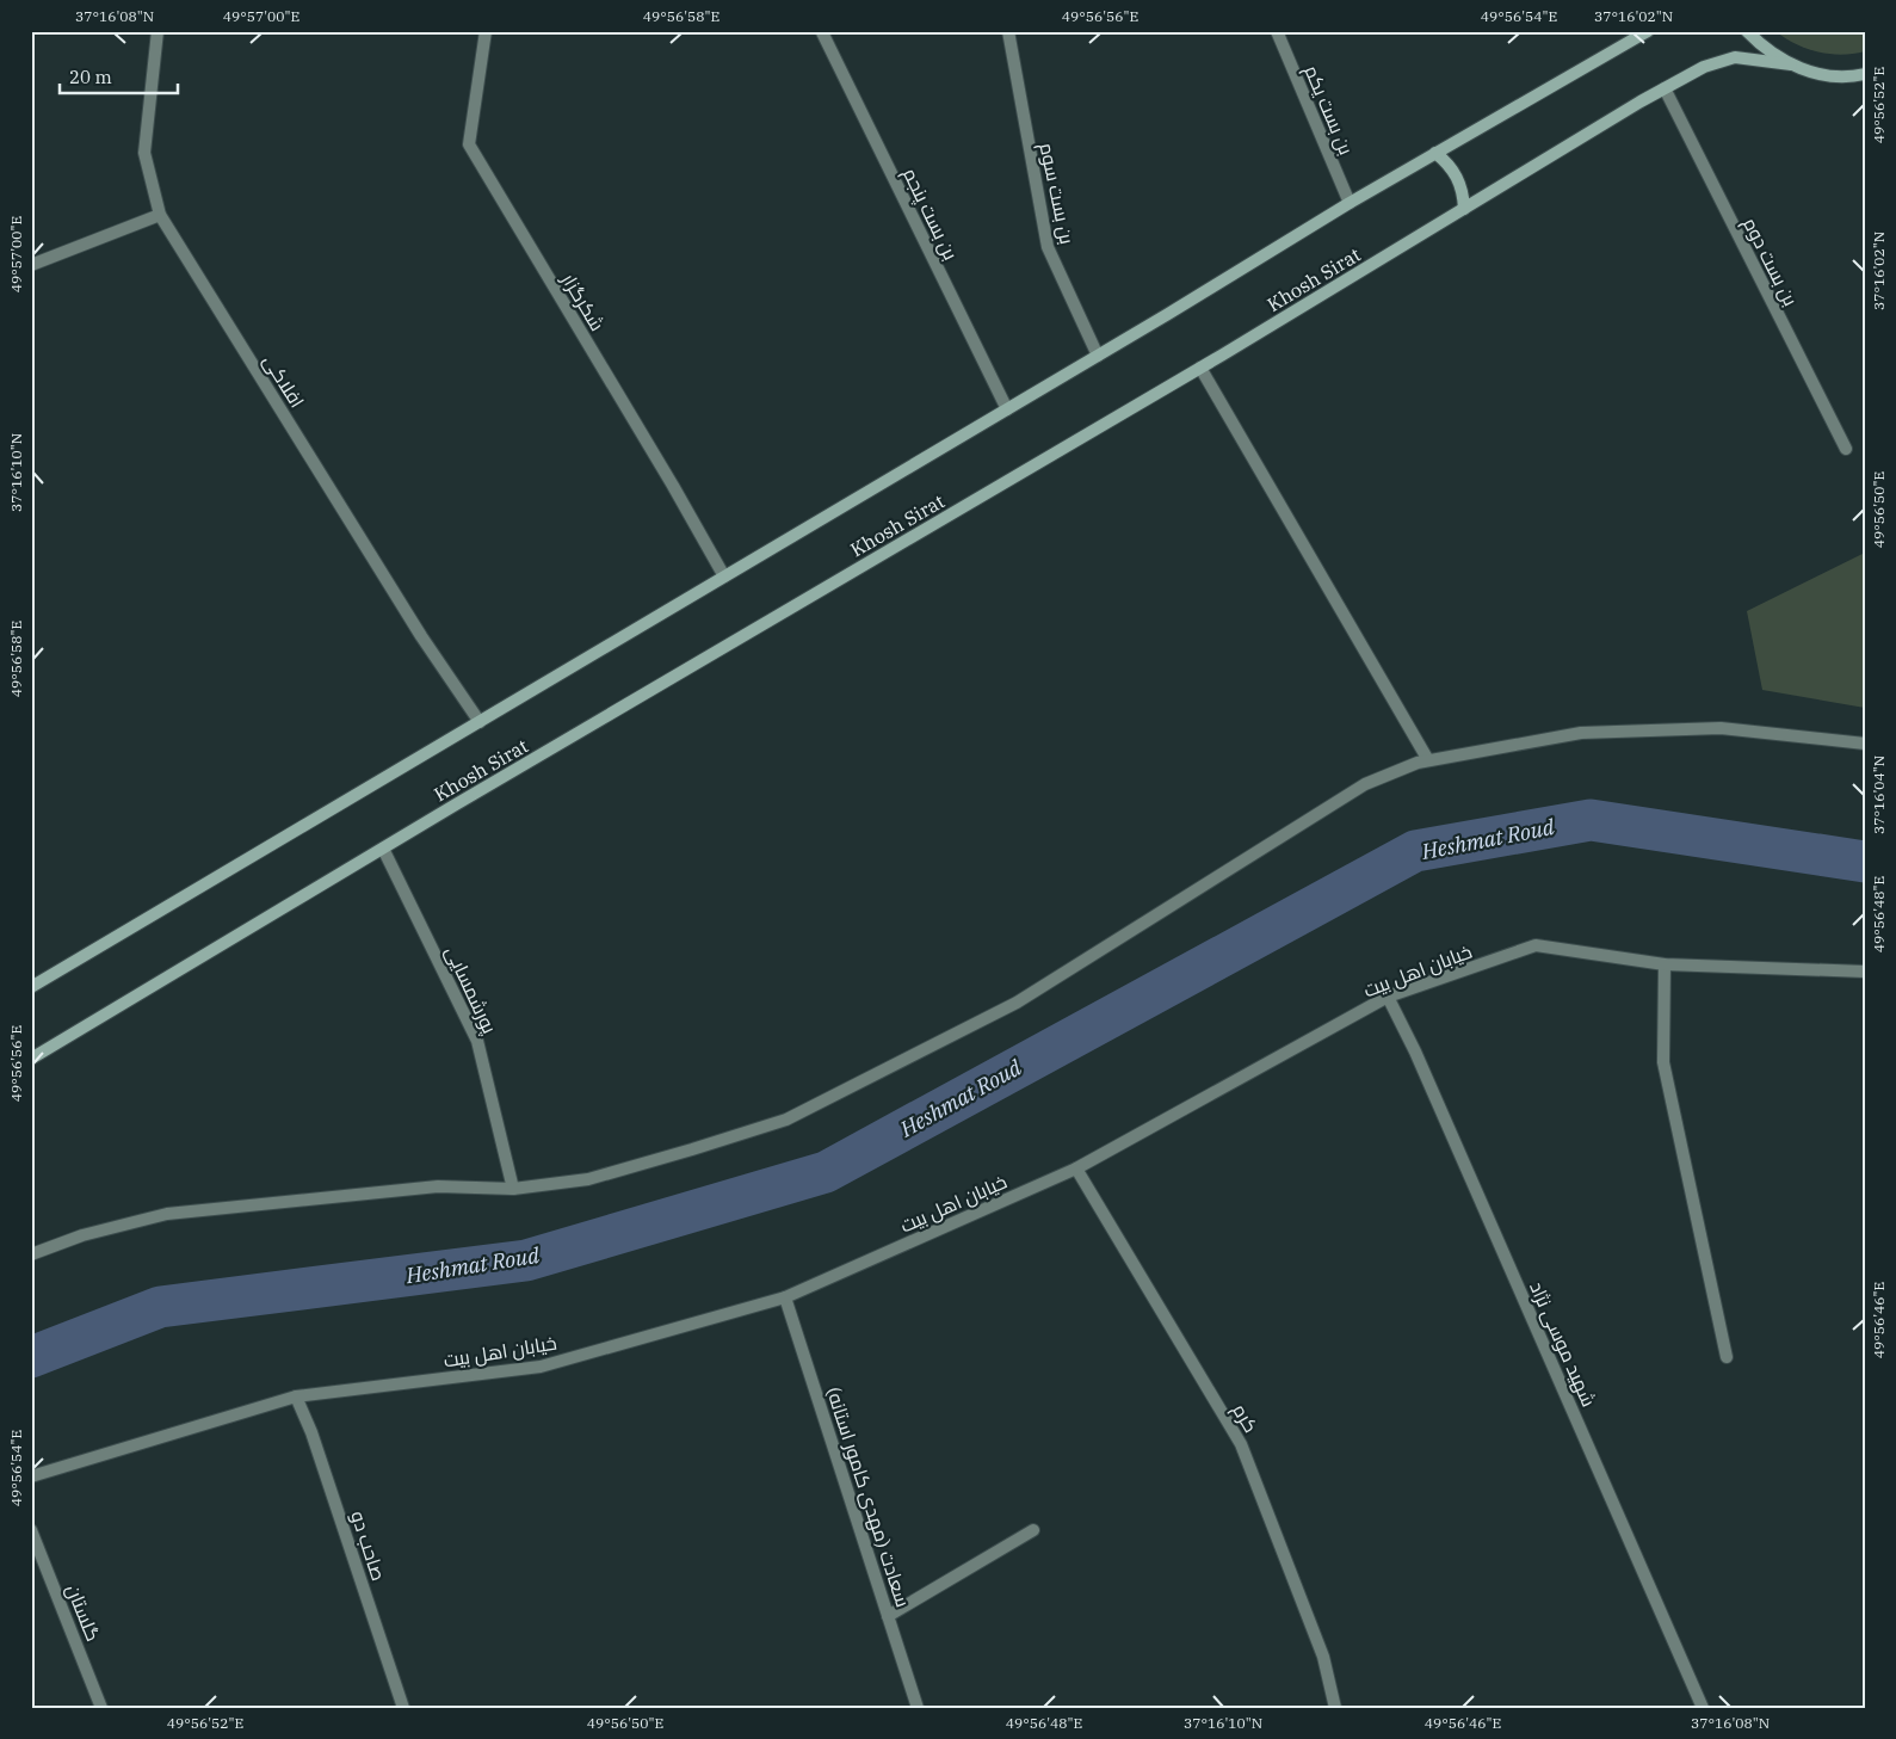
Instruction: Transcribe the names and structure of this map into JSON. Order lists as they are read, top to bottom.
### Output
{
  "streets": {
    "main road": ["Khosh Sirat"],
    "street": [
      "بن بست یکم",
      "بن بست سوم",
      "بن بست پنجم",
      "بن بست دوم",
      "شکرگزار",
      "افلاکی",
      "خیابان اهل بیت",
      "پورشمسایی",
      "شهید موسی نژاد",
      "کرم",
      "سعادت (مهدی کامور استانه)",
      "صاحب دو",
      "گلستان"
    ]
  },
  "crossings": [
    ["بن بست دوم", "Khosh Sirat"],
    ["Khosh Sirat", "پورشمسایی"],
    ["خیابان اهل بیت", "شهید موسی نژاد"],
    ["خیابان اهل بیت", "کرم"],
    ["خیابان اهل بیت", "سعادت (مهدی کامور استانه)"],
    ["خیابان اهل بیت", "صاحب دو"]
  ],
  "water": ["Heshmat Roud"],
  "scale_bar": "20 m",
  "coordinates": [
    "37°16'08\"N",
    "49°57'00\"E",
    "49°56'58\"E",
    "49°56'56\"E",
    "49°56'54\"E",
    "37°16'02\"N",
    "49°56'52\"E",
    "37°16'10\"N",
    "49°56'50\"E",
    "37°16'04\"N",
    "49°56'48\"E",
    "49°56'46\"E"
  ]
}
